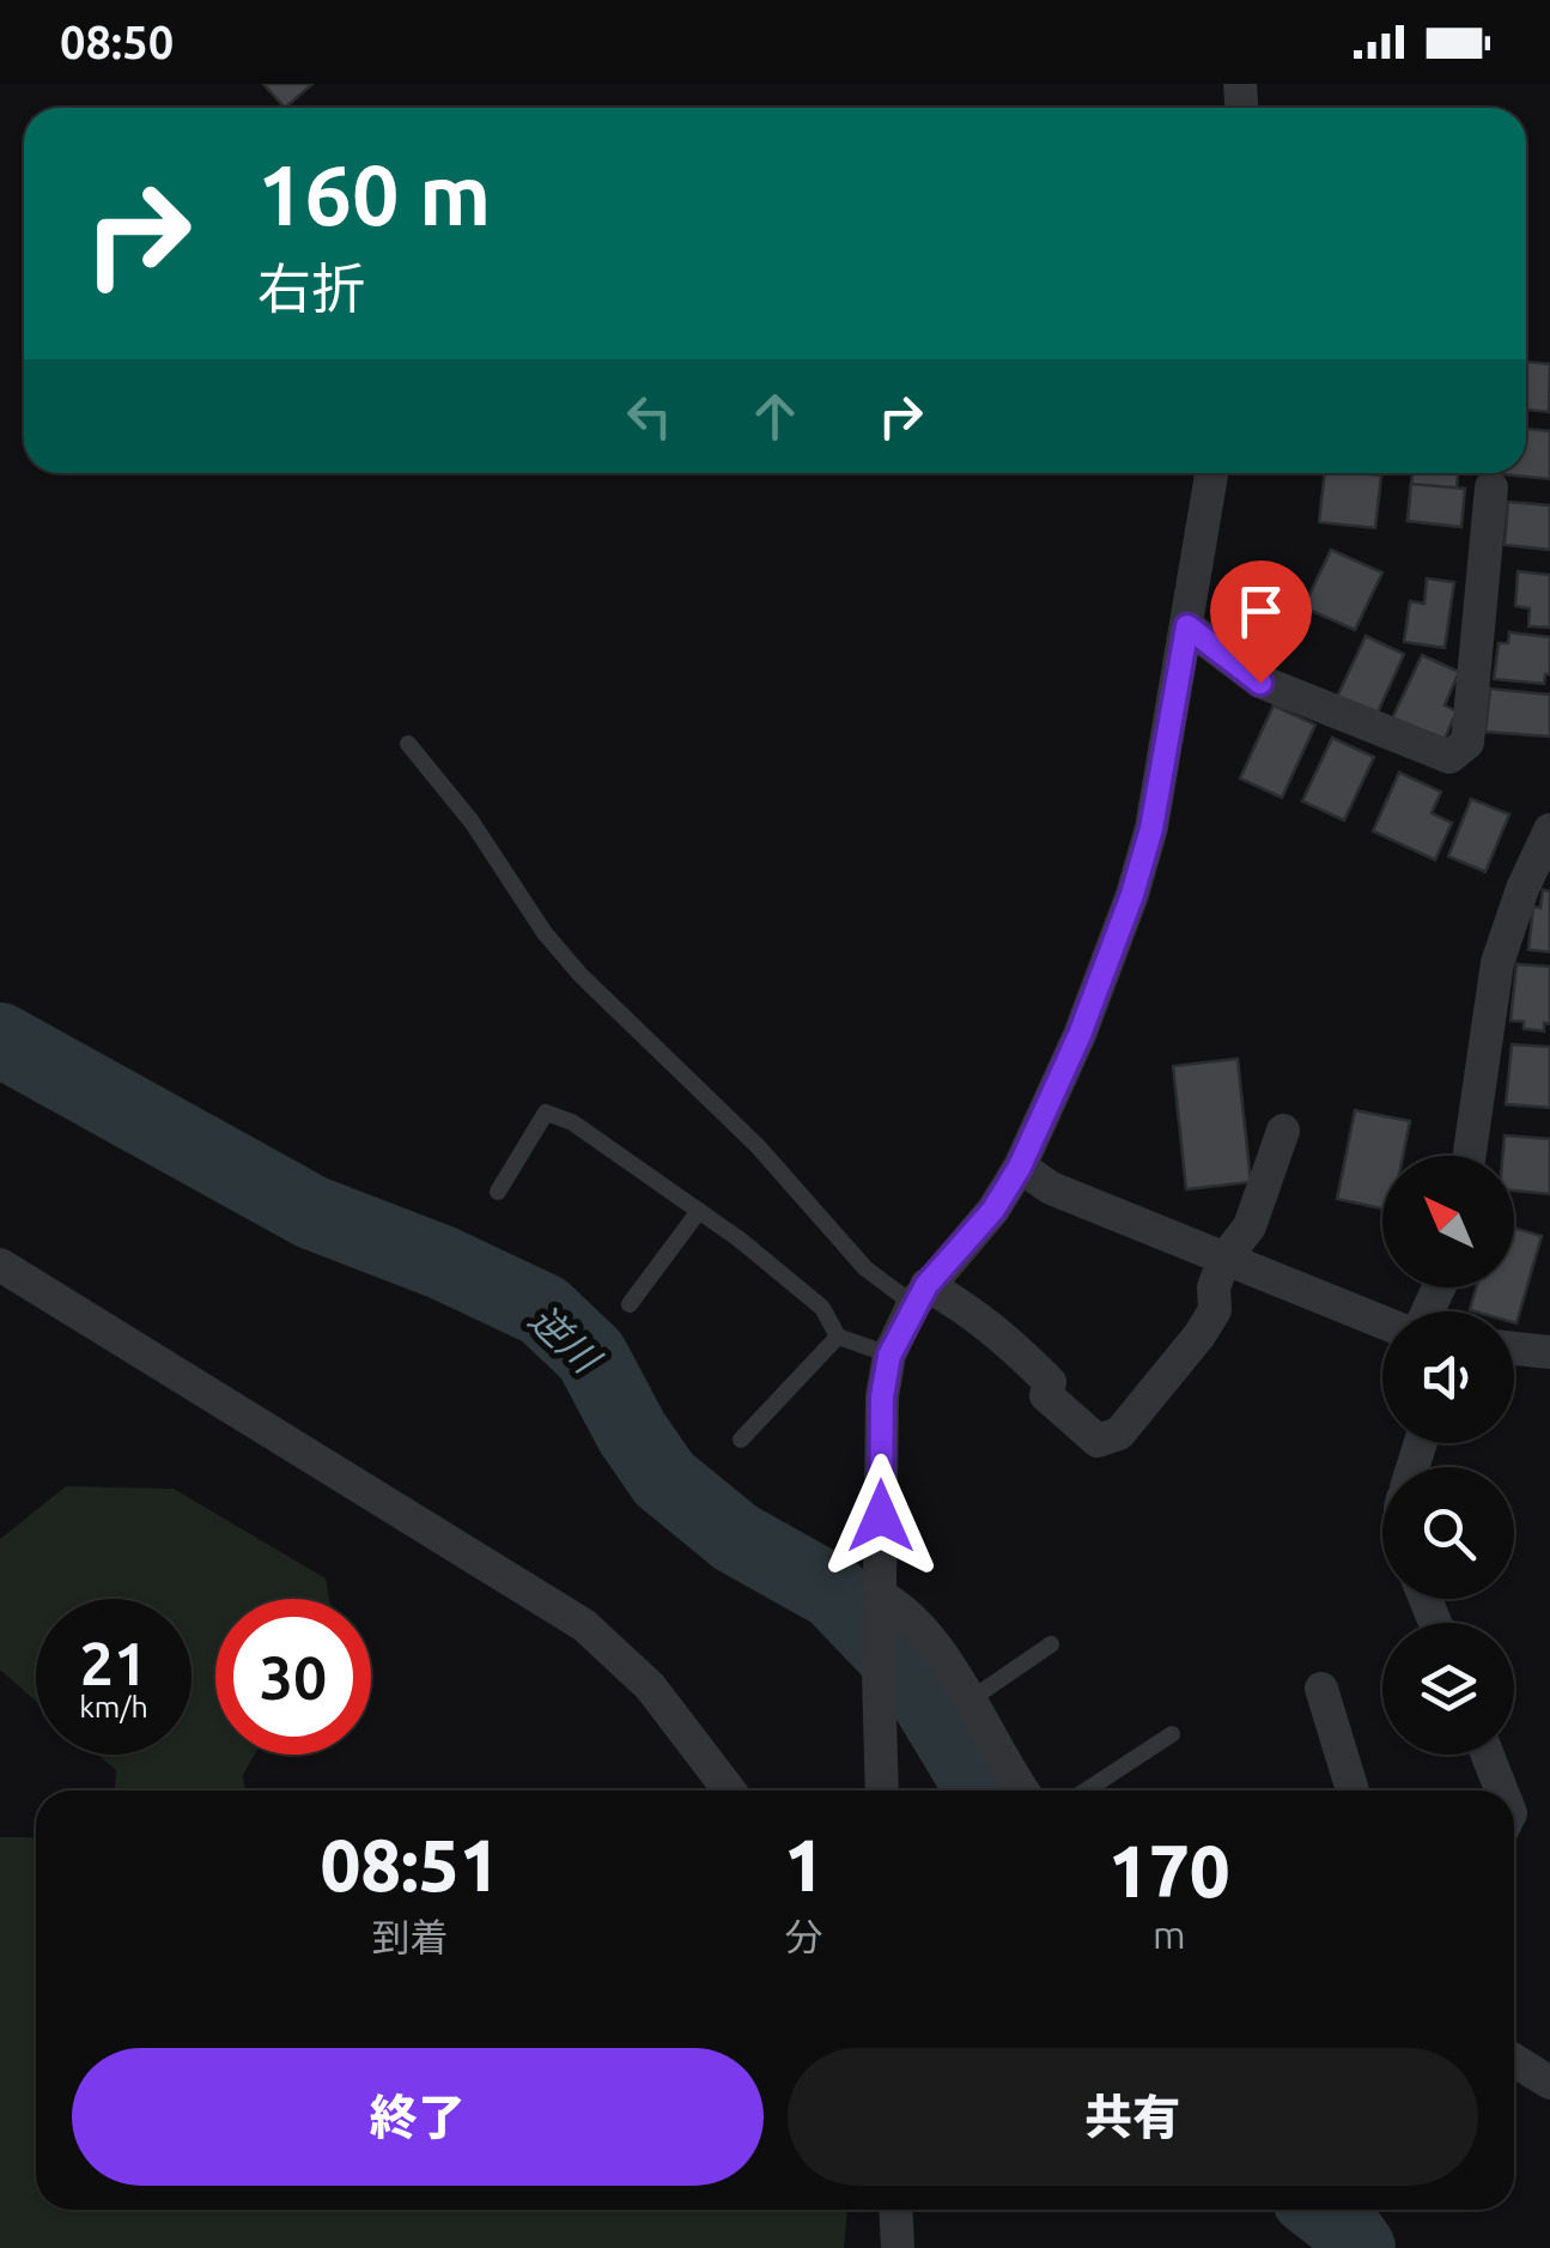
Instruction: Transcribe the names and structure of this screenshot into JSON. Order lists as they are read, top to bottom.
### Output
{
  "water": ["逆川"],
  "north": "top left",
  "page": {
    "status": "08:50",
    "turn": ["160 m", "右折"],
    "speed": "21 km/h",
    "limit": "30",
    "eta": [
      "08:51",
      "到着",
      "1",
      "分",
      "170",
      "m"
    ],
    "buttons": ["終了", "共有"]
  }
}
